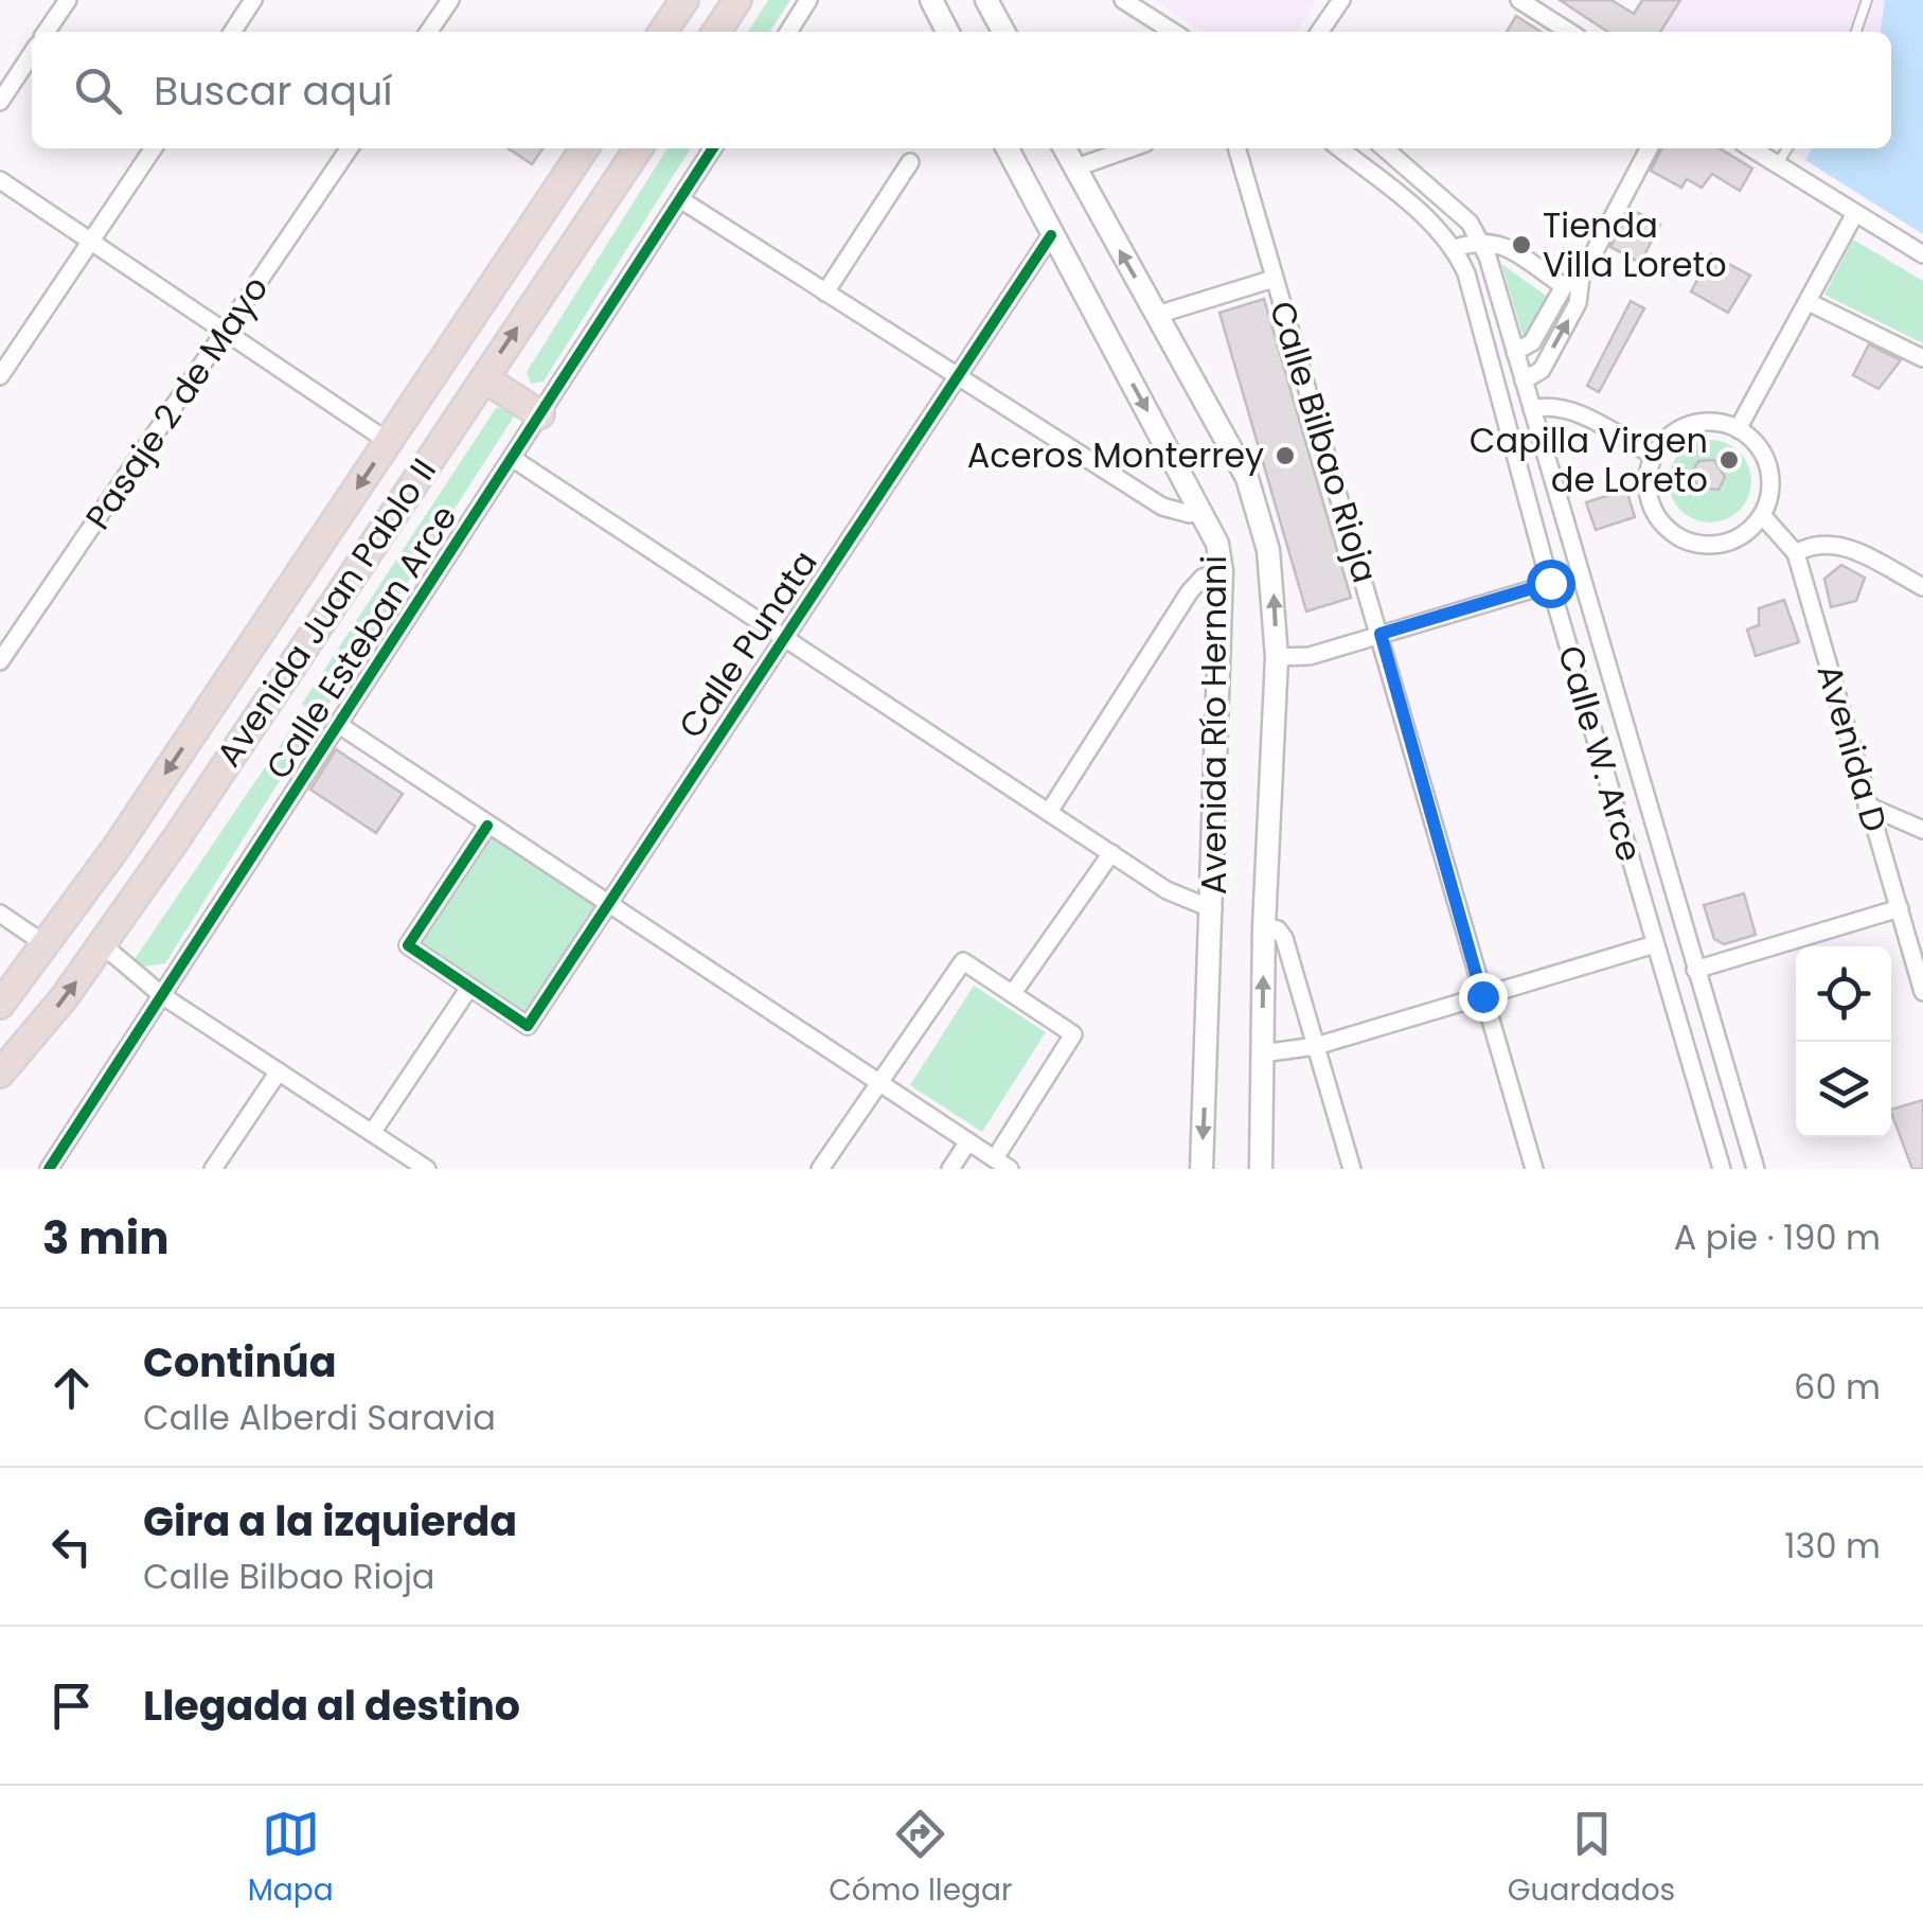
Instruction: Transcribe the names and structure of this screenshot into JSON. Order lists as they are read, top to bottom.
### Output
{
  "streets": {
    "highway": ["Avenida Juan Pablo II"],
    "street": [
      "Pasaje 2 de Mayo",
      "Calle Bilbao Rioja",
      "Calle Esteban Arce",
      "Calle Punata",
      "Avenida Río Hernani",
      "Avenida D",
      "Calle W. Arce"
    ]
  },
  "crossings": [
    ["Calle Punata", "Avenida Río Hernani"]
  ],
  "places": ["Tienda Villa Loreto", "Aceros Monterrey", "Capilla Virgen de Loreto"],
  "page": {
    "search": "Buscar aquí",
    "heading": ["3 min", "A pie · 190 m"],
    "list": [
      ["Continúa", "Calle Alberdi Saravia", "60 m"],
      ["Gira a la izquierda", "Calle Bilbao Rioja", "130 m"],
      "Llegada al destino"
    ],
    "nav": ["Mapa", "Cómo llegar", "Guardados"]
  }
}
